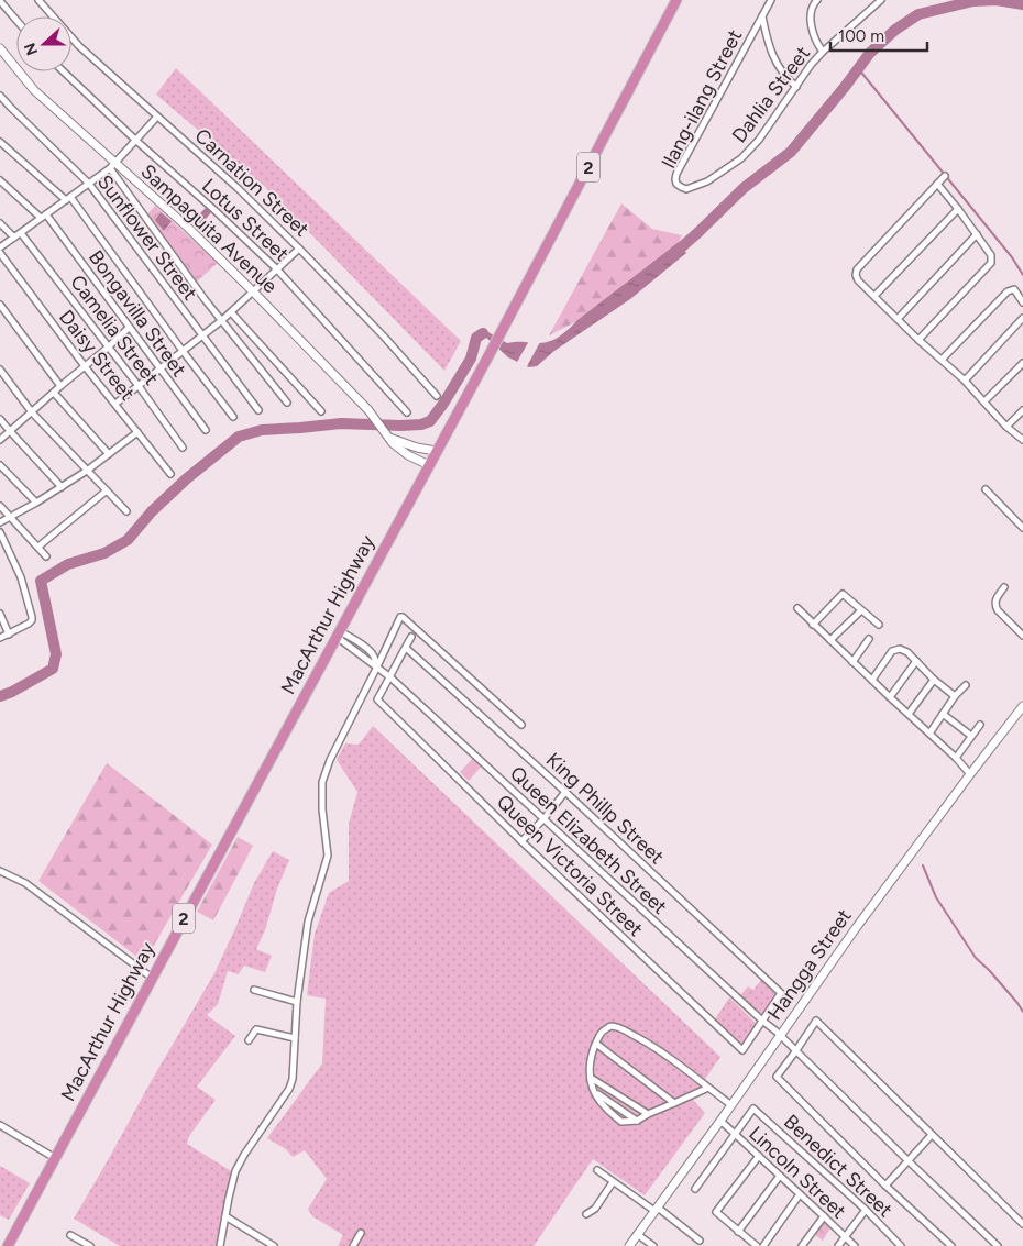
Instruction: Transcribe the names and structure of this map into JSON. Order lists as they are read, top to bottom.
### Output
{
  "streets": {
    "highway": ["2", "MacArthur Highway"],
    "street": [
      "Dahlia Street",
      "Ilang-ilang Street",
      "Carnation Street",
      "Lotus Street",
      "Sampaguita Avenue",
      "Sunflower Street",
      "Bongavilla Street",
      "Camelia Street",
      "Daisy Street",
      "King Phillp Street",
      "Queen Elizabeth Street",
      "Queen Victoria Street",
      "Hangga Street",
      "Benedict Street",
      "Lincoln Street"
    ]
  },
  "crossings": [
    ["Dahlia Street", "Ilang-ilang Street"],
    ["Sampaguita Avenue", "MacArthur Highway"],
    ["MacArthur Highway", "Queen Elizabeth Street"],
    ["King Phillp Street", "Queen Elizabeth Street"],
    ["King Phillp Street", "Queen Victoria Street"],
    ["Queen Elizabeth Street", "Queen Victoria Street"],
    ["Queen Elizabeth Street", "Hangga Street"],
    ["Hangga Street", "Lincoln Street"],
    ["Benedict Street", "Lincoln Street"]
  ],
  "scale_bar": "100 m",
  "north": "left"
}
